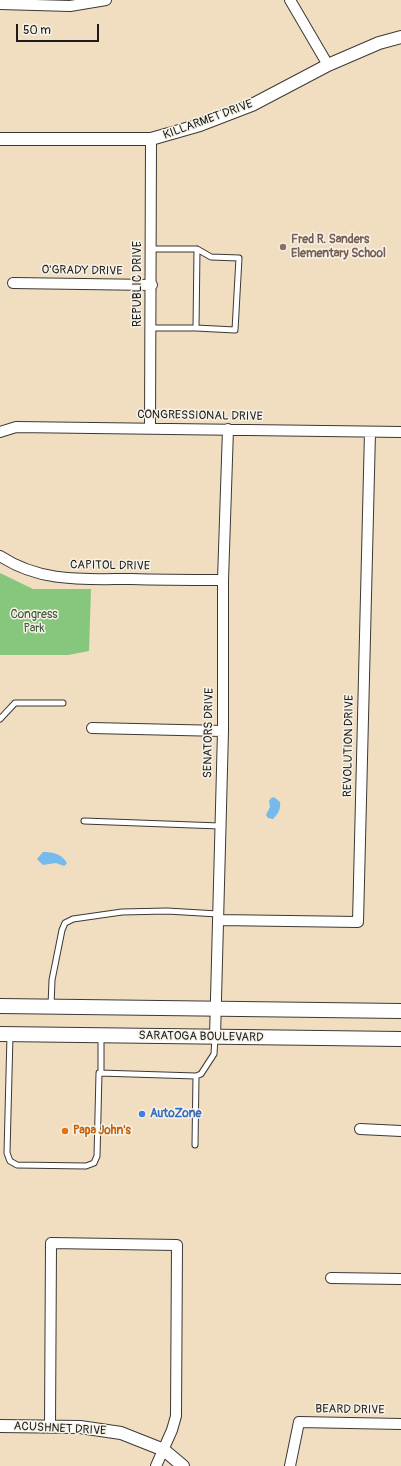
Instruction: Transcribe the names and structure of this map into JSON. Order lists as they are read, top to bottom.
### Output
{
  "streets": {
    "main road": ["SARATOGA BOULEVARD"],
    "street": [
      "KILLARMET DRIVE",
      "O'GRADY DRIVE",
      "REPUBLIC DRIVE",
      "CONGRESSIONAL DRIVE",
      "CAPITOL DRIVE",
      "SENATORS DRIVE",
      "REVOLUTION DRIVE",
      "BEARD DRIVE",
      "ACUSHNET DRIVE"
    ]
  },
  "crossings": [
    ["KILLARMET DRIVE", "REPUBLIC DRIVE"],
    ["O'GRADY DRIVE", "REPUBLIC DRIVE"],
    ["REPUBLIC DRIVE", "CONGRESSIONAL DRIVE"],
    ["CONGRESSIONAL DRIVE", "SENATORS DRIVE"],
    ["CONGRESSIONAL DRIVE", "REVOLUTION DRIVE"],
    ["CAPITOL DRIVE", "SENATORS DRIVE"],
    ["SENATORS DRIVE", "REVOLUTION DRIVE"],
    ["SENATORS DRIVE", "SARATOGA BOULEVARD"]
  ],
  "parks": ["Congress Park"],
  "places": ["Fred R. Sanders Elementary School", "AutoZone", "Papa John's"],
  "scale_bar": "50 m"
}
